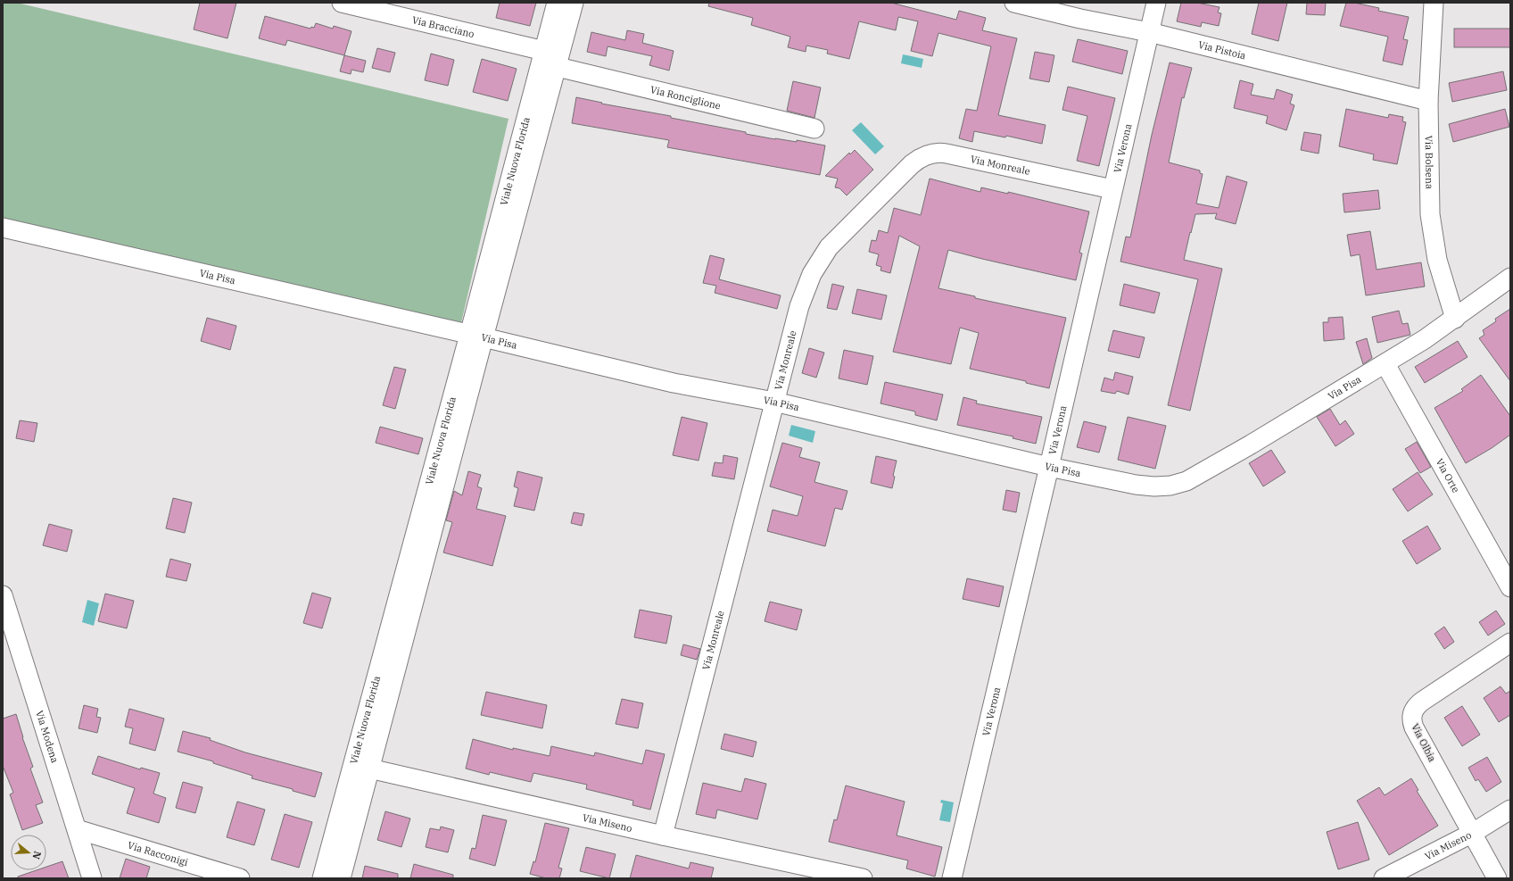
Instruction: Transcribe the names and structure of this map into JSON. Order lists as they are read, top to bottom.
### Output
{
  "streets": {
    "street": [
      "Via Bracciano",
      "Via Pistoia",
      "Via Ronciglione",
      "Via Verona",
      "Viale Nuova Florida",
      "Via Bolsena",
      "Via Monreale",
      "Via Pisa",
      "Via Orte",
      "Via Modena",
      "Via Olbia",
      "Via Miseno",
      "Via Racconigi"
    ]
  },
  "crossings": [
    ["Via Bracciano", "Viale Nuova Florida"],
    ["Via Pistoia", "Via Verona"],
    ["Via Pistoia", "Via Bolsena"],
    ["Via Ronciglione", "Viale Nuova Florida"],
    ["Via Verona", "Via Monreale"],
    ["Via Verona", "Via Pisa"],
    ["Viale Nuova Florida", "Via Pisa"],
    ["Viale Nuova Florida", "Via Miseno"],
    ["Via Bolsena", "Via Pisa"],
    ["Via Monreale", "Via Pisa"],
    ["Via Monreale", "Via Miseno"],
    ["Via Pisa", "Via Orte"],
    ["Via Modena", "Via Racconigi"],
    ["Via Olbia", "Via Miseno"]
  ],
  "north": "right"
}
